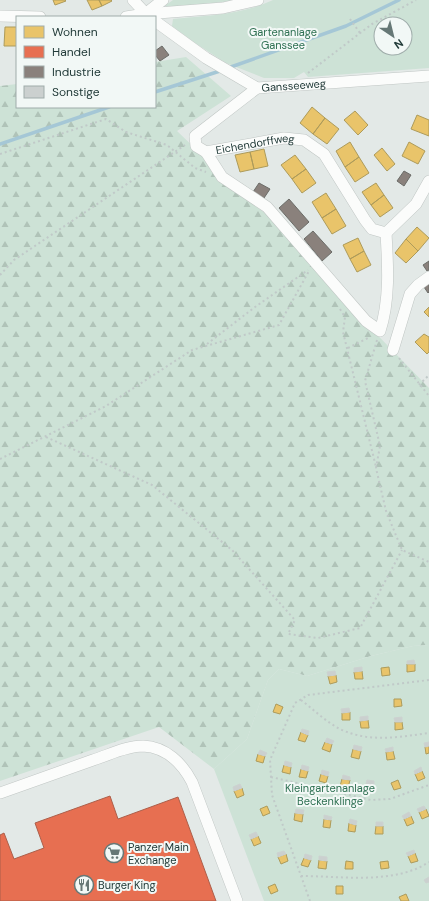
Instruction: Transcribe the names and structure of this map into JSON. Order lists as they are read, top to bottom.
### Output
{
  "streets": {
    "street": ["Gansseeweg", "Eichendorffweg"]
  },
  "parks": ["Gartenanlage Ganssee", "Kleingartenanlage Beckenklinge"],
  "places": {
    "supermarket": ["Panzer Main Exchange"],
    "restaurant": ["Burger King"]
  },
  "legend": [
    "Wohnen",
    "Handel",
    "Industrie",
    "Sonstige"
  ],
  "north": "bottom right"
}
